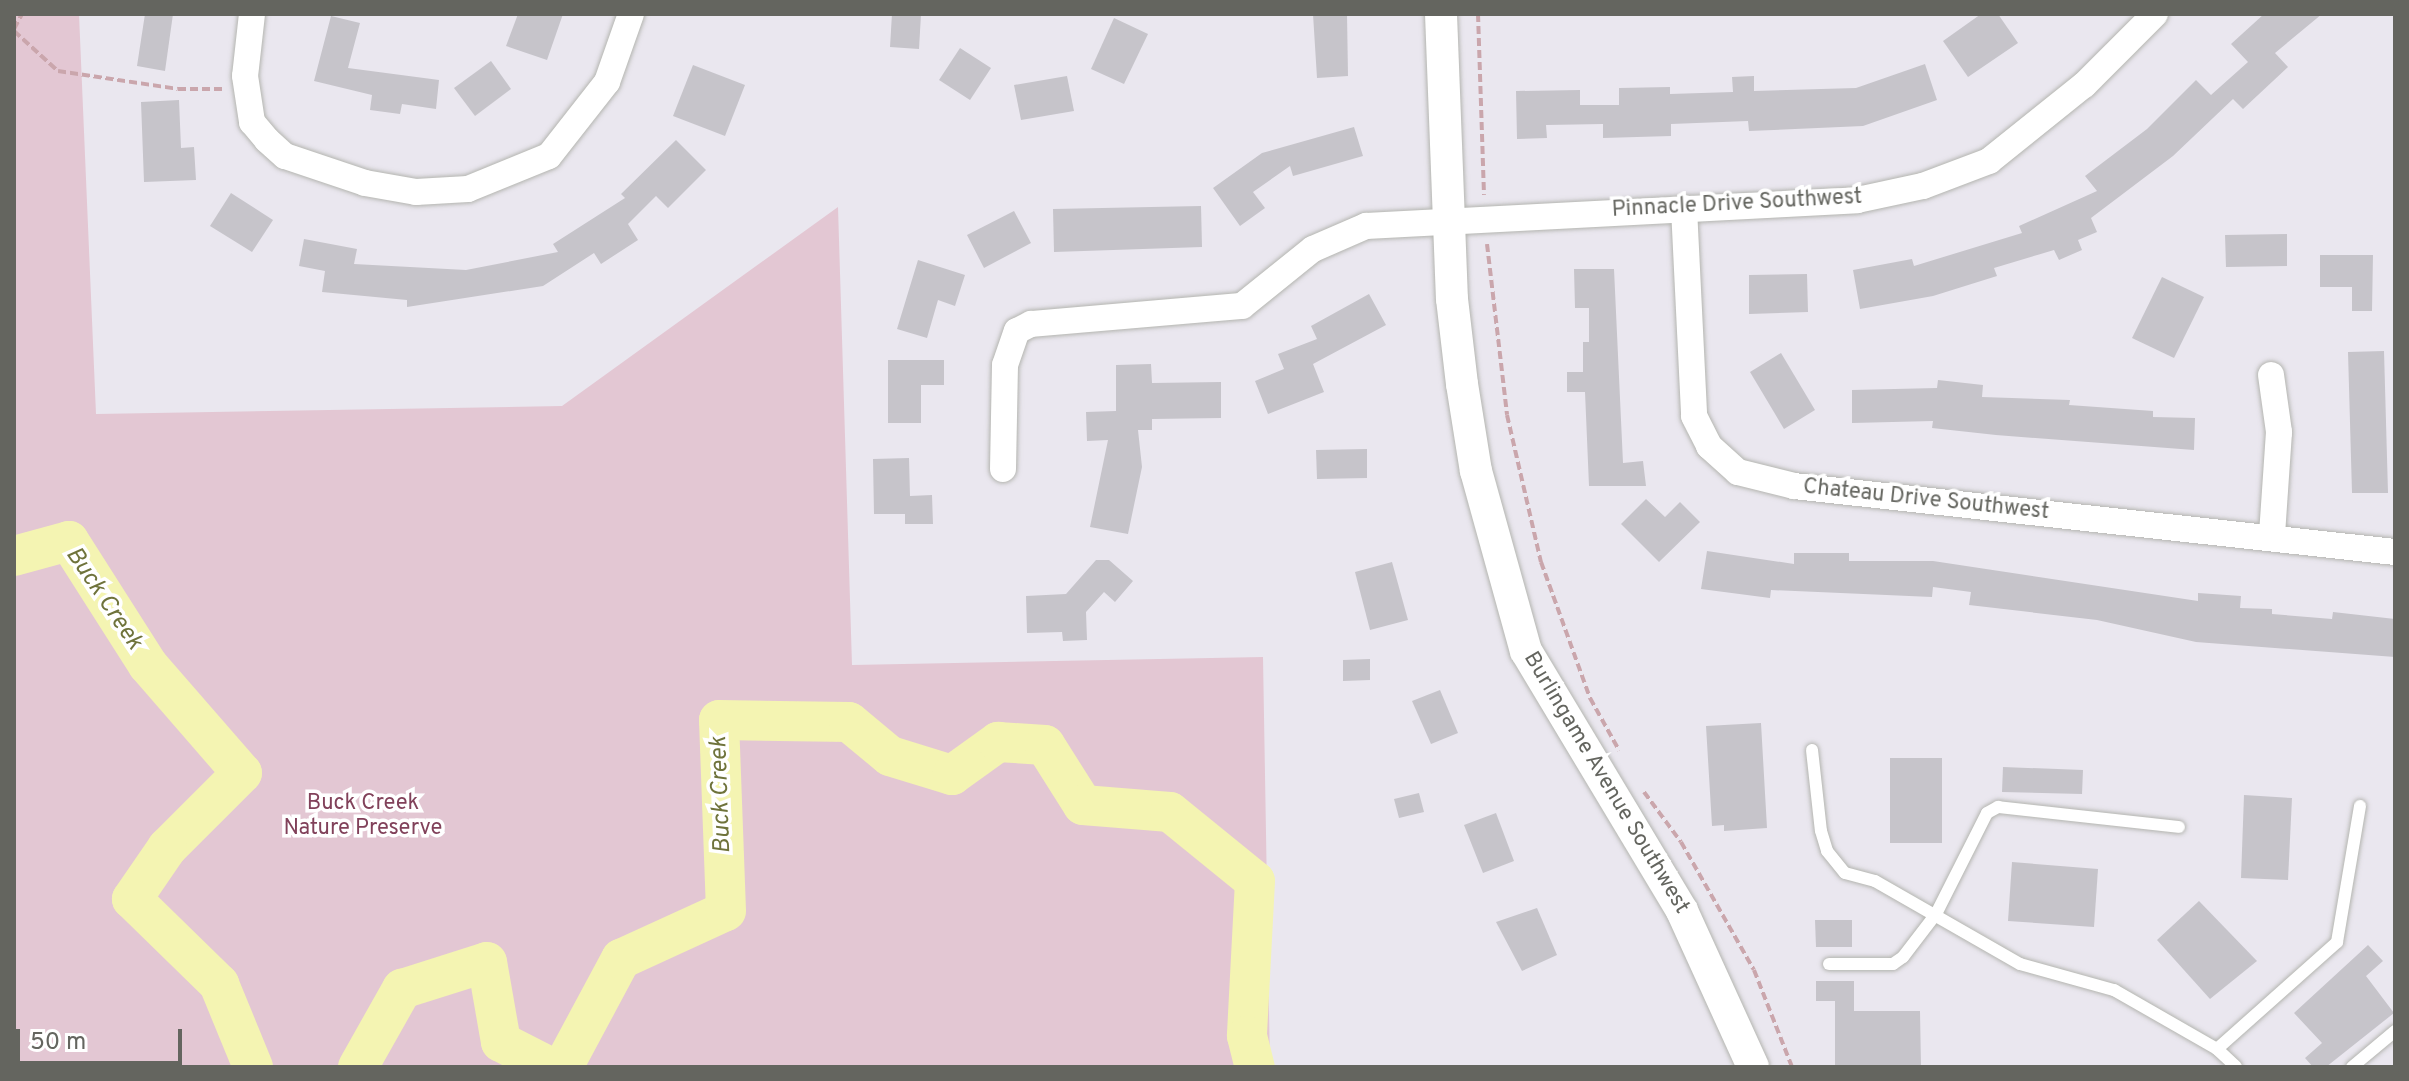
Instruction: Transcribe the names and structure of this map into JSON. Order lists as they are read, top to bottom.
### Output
{
  "streets": {
    "street": ["Pinnacle Drive Southwest", "Chateau Drive Southwest", "Burlingame Avenue Southwest"]
  },
  "crossings": [
    ["Pinnacle Drive Southwest", "Chateau Drive Southwest"],
    ["Pinnacle Drive Southwest", "Burlingame Avenue Southwest"]
  ],
  "water": ["Buck Creek"],
  "parks": ["Buck Creek Nature Preserve"],
  "scale_bar": "50 m"
}
